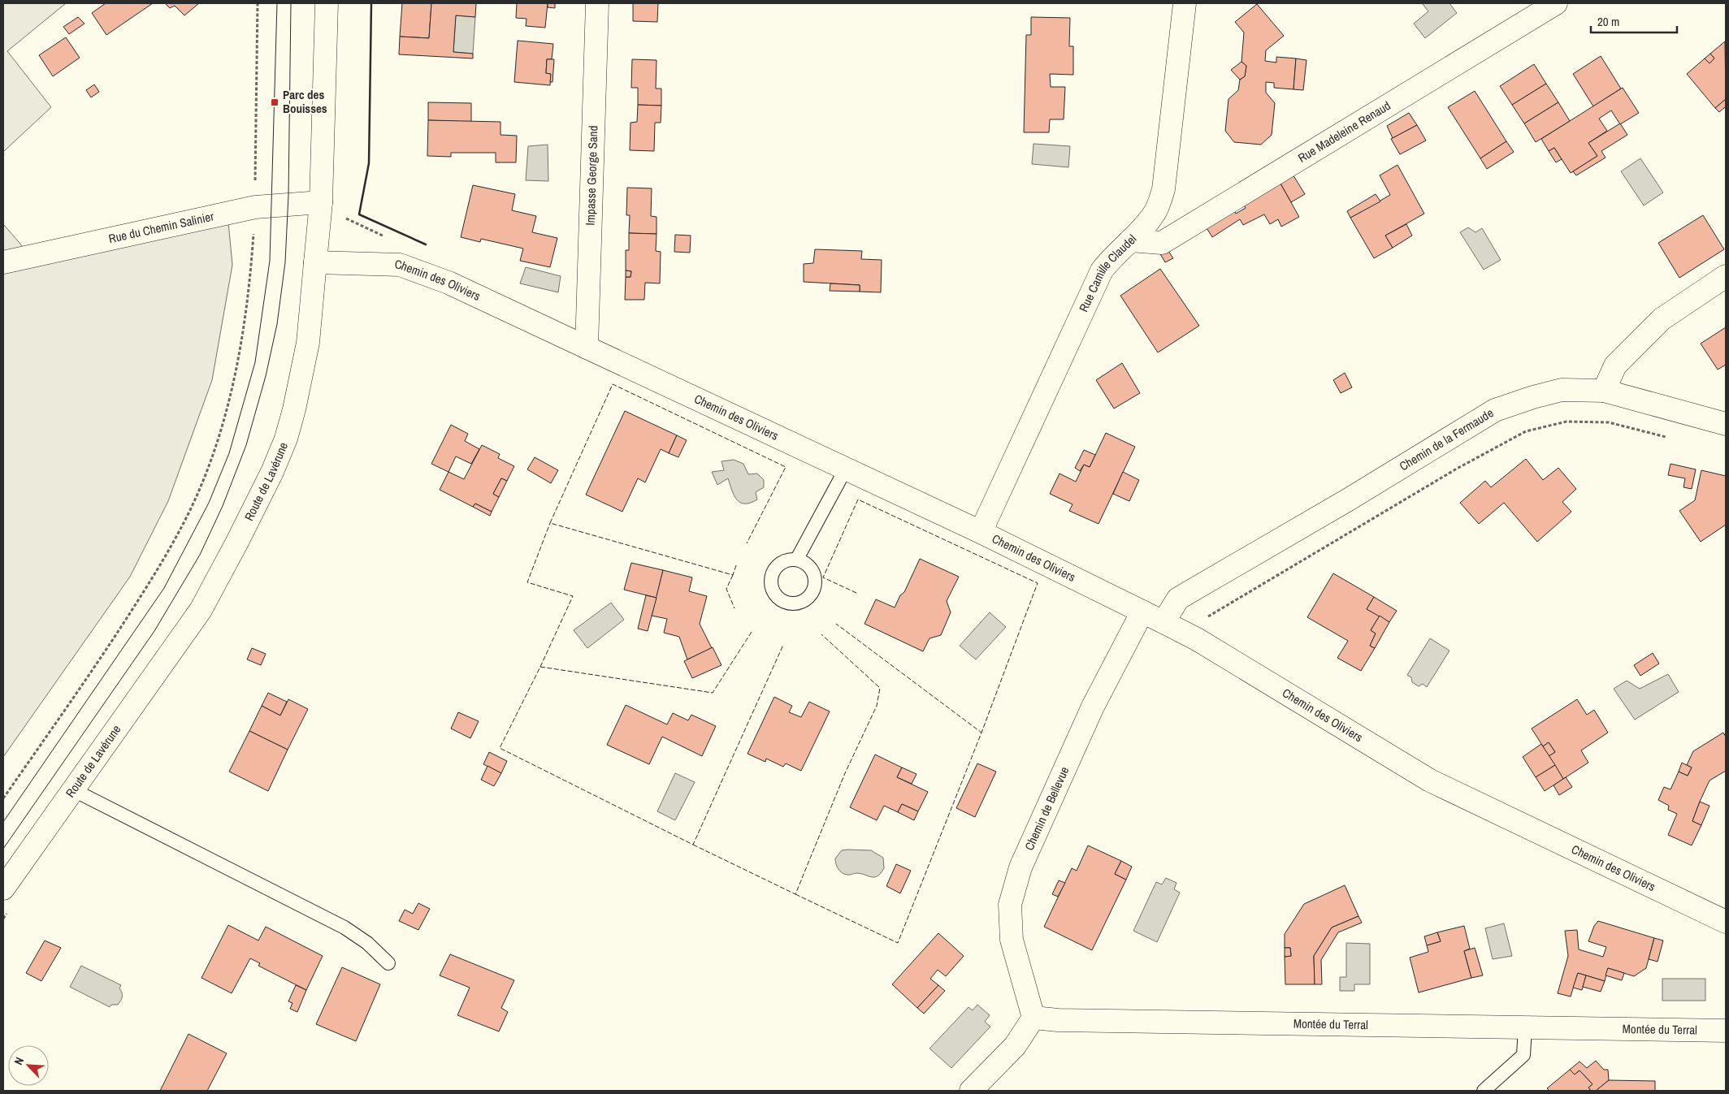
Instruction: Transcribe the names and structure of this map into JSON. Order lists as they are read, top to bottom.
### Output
{
  "streets": {
    "street": [
      "Rue Madeleine Renaud",
      "Impasse George Sand",
      "Rue du Chemin Salinier",
      "Rue Camille Claudel",
      "Chemin des Oliviers",
      "Chemin de la Fermaude",
      "Route de Lavérune",
      "Chemin de Bellevue",
      "Montée du Terral"
    ]
  },
  "crossings": [
    ["Rue Madeleine Renaud", "Rue Camille Claudel"],
    ["Impasse George Sand", "Chemin des Oliviers"],
    ["Rue du Chemin Salinier", "Route de Lavérune"],
    ["Rue Camille Claudel", "Chemin des Oliviers"],
    ["Chemin des Oliviers", "Chemin de la Fermaude"],
    ["Chemin des Oliviers", "Route de Lavérune"],
    ["Chemin des Oliviers", "Chemin de Bellevue"],
    ["Chemin de Bellevue", "Montée du Terral"]
  ],
  "places": {
    "transit": ["Parc des Bouisses"]
  },
  "scale_bar": "20 m",
  "north": "top left"
}
